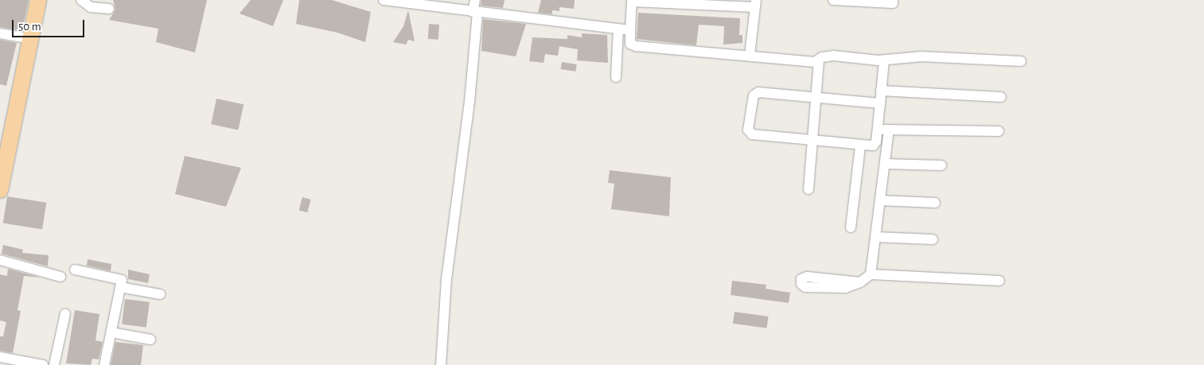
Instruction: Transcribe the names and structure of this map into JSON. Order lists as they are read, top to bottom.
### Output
{
  "scale_bar": "50 m"
}
